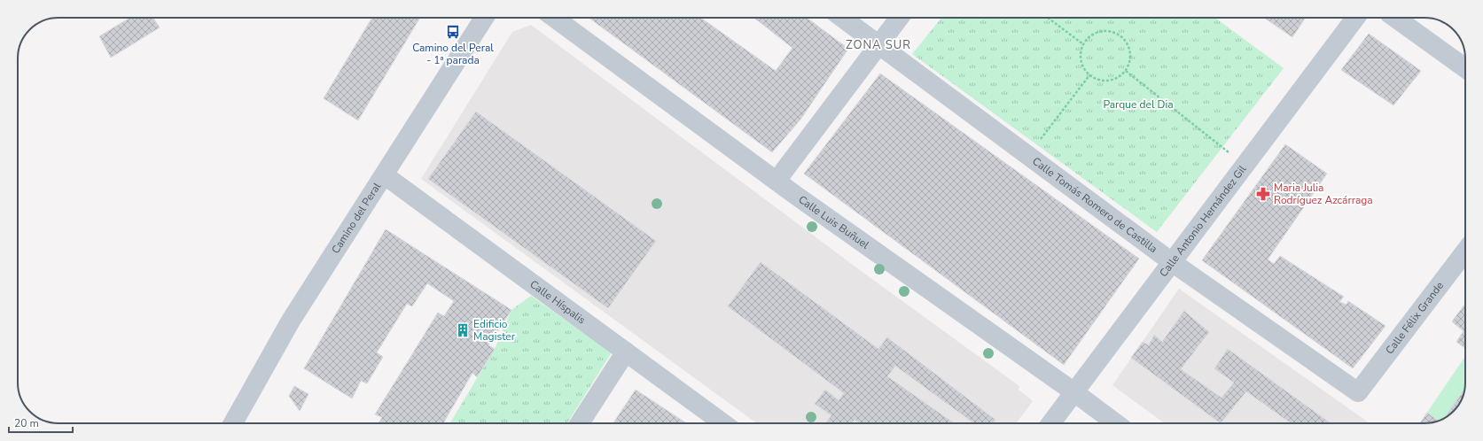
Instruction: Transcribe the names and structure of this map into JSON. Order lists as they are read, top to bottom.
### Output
{
  "streets": {
    "street": [
      "Calle Tomás Romero de Castilla",
      "Camino del Peral",
      "Calle Antonio Hernández Gil",
      "Calle Luis Buñuel",
      "Calle Híspalis",
      "Calle Félix Grande"
    ]
  },
  "crossings": [
    ["Calle Tomás Romero de Castilla", "Calle Antonio Hernández Gil"],
    ["Calle Tomás Romero de Castilla", "Calle Félix Grande"],
    ["Camino del Peral", "Calle Híspalis"],
    ["Calle Antonio Hernández Gil", "Calle Luis Buñuel"]
  ],
  "districts": ["ZONA SUR"],
  "parks": ["Parque del Dia"],
  "places": {
    "bus stop": ["Camino del Peral - 1ª parada"],
    "pharmacy": ["Maria Julia Rodríguez Azcárraga"],
    "building": ["Edificio Magister"]
  },
  "scale_bar": "20 m"
}
